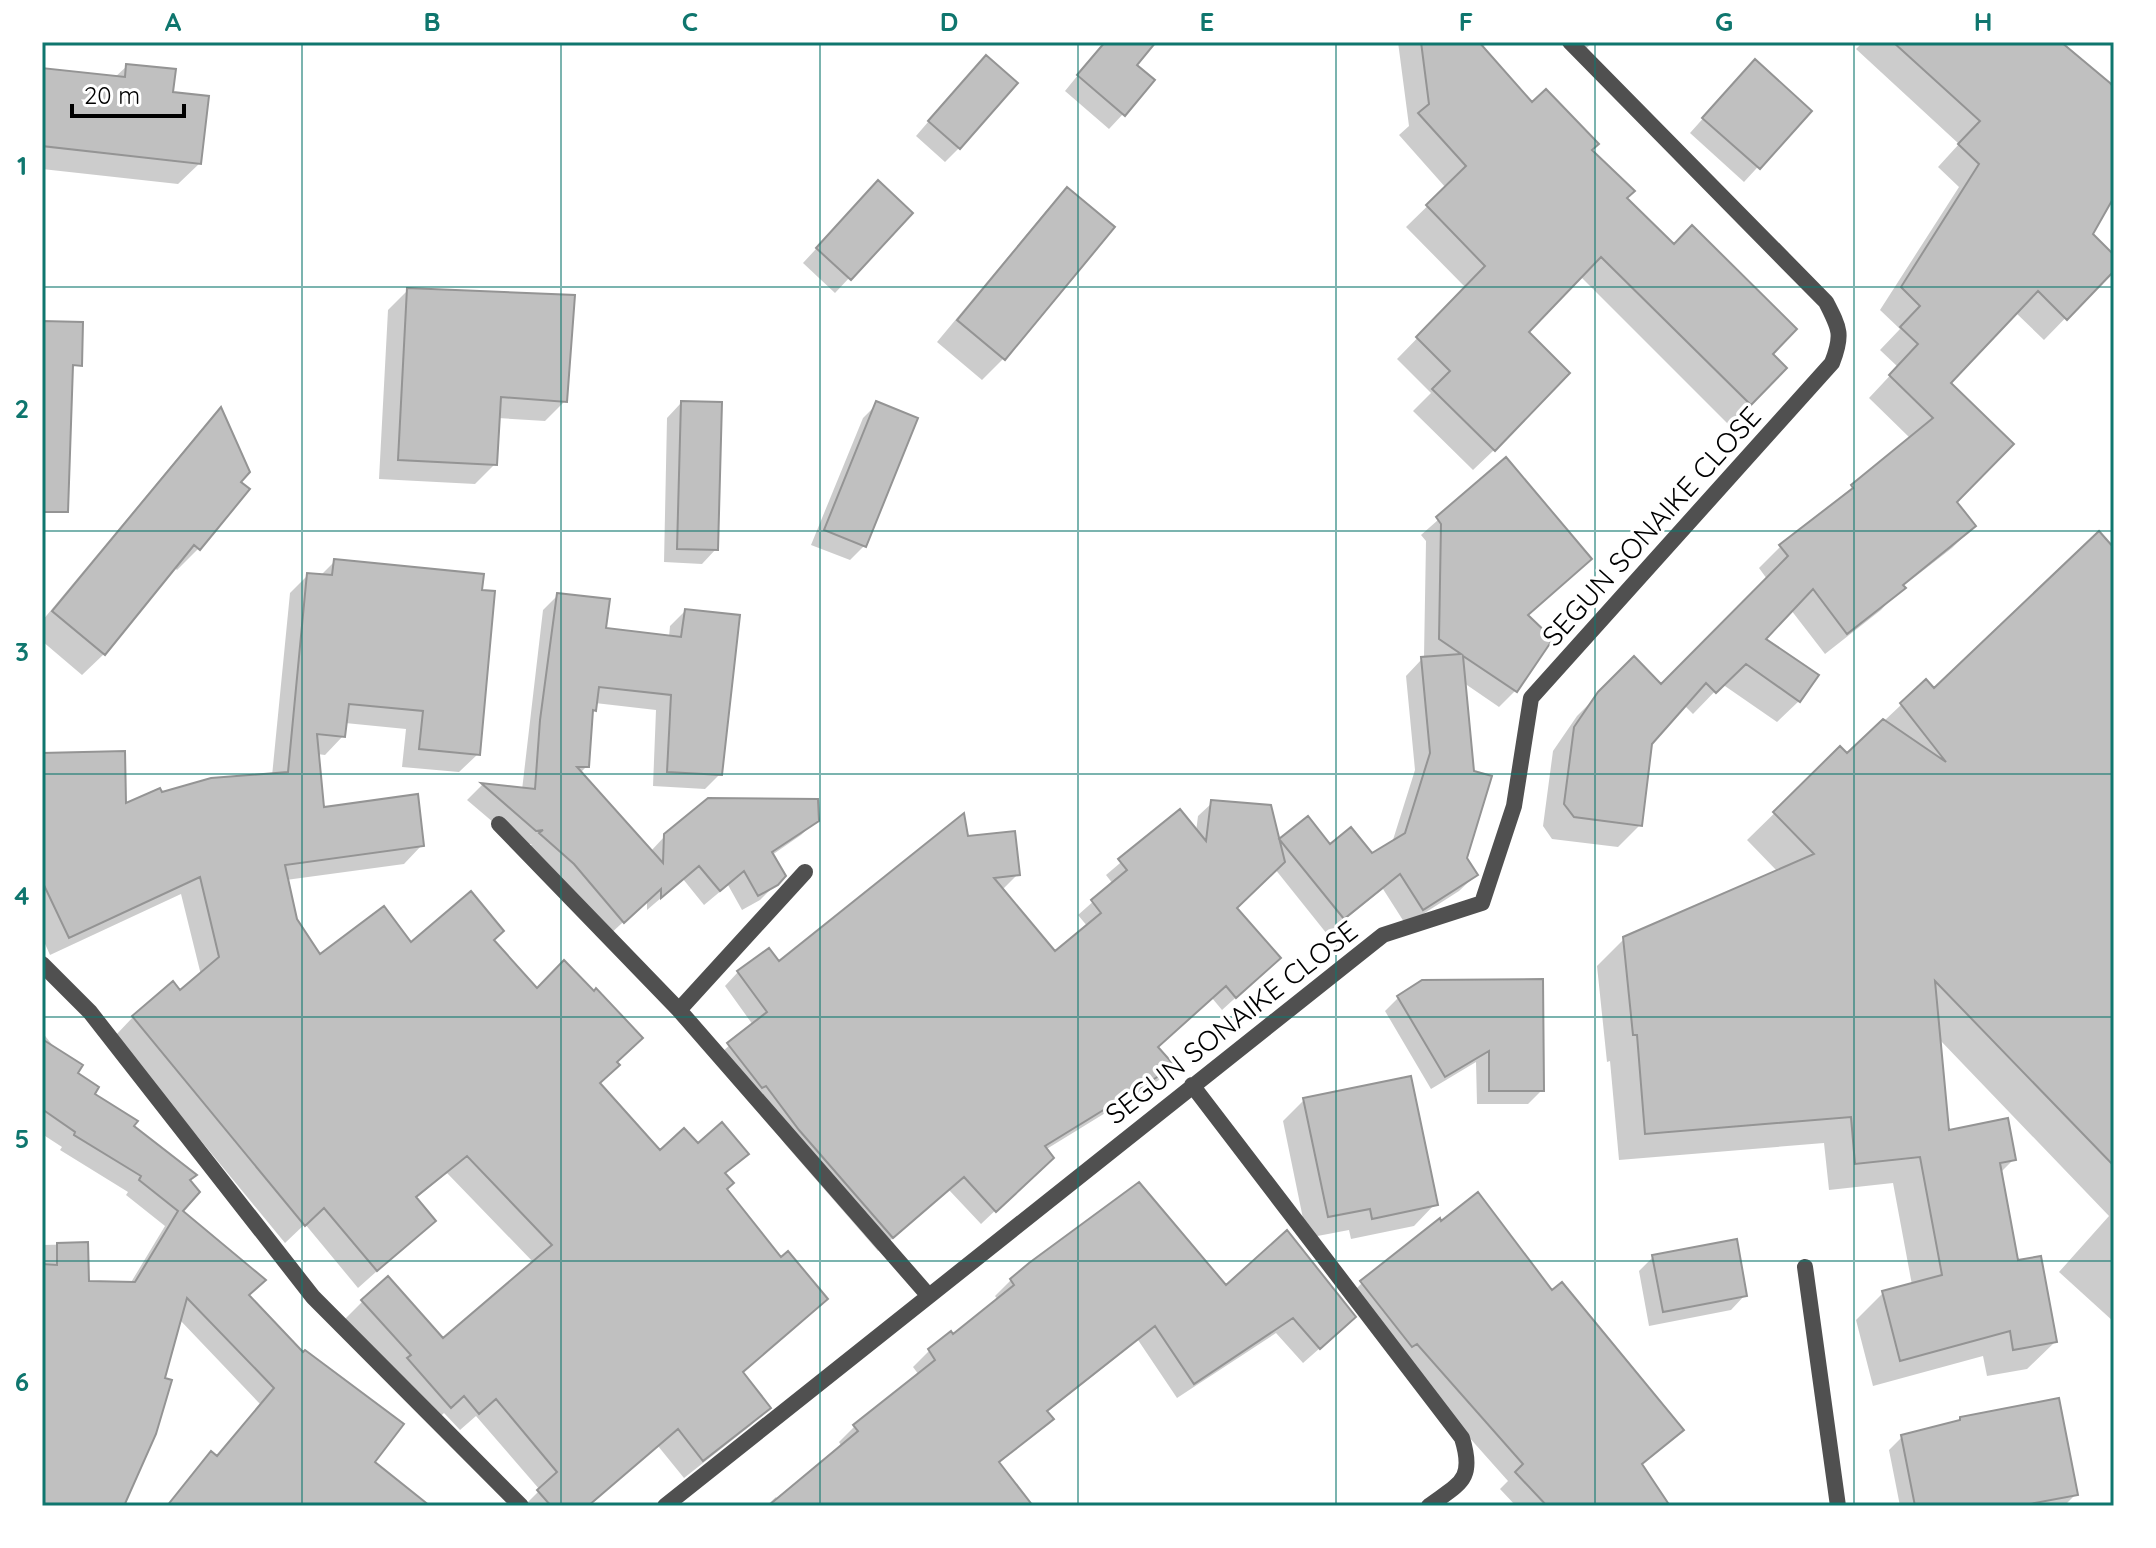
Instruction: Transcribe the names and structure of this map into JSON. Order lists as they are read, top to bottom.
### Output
{
  "streets": {
    "street": ["SEGUN SONAIKE CLOSE"]
  },
  "scale_bar": "20 m",
  "grid": {
    "columns": [
      "A",
      "B",
      "C",
      "D",
      "E",
      "F",
      "G",
      "H"
    ],
    "rows": [
      "1",
      "2",
      "3",
      "4",
      "5",
      "6"
    ]
  }
}
